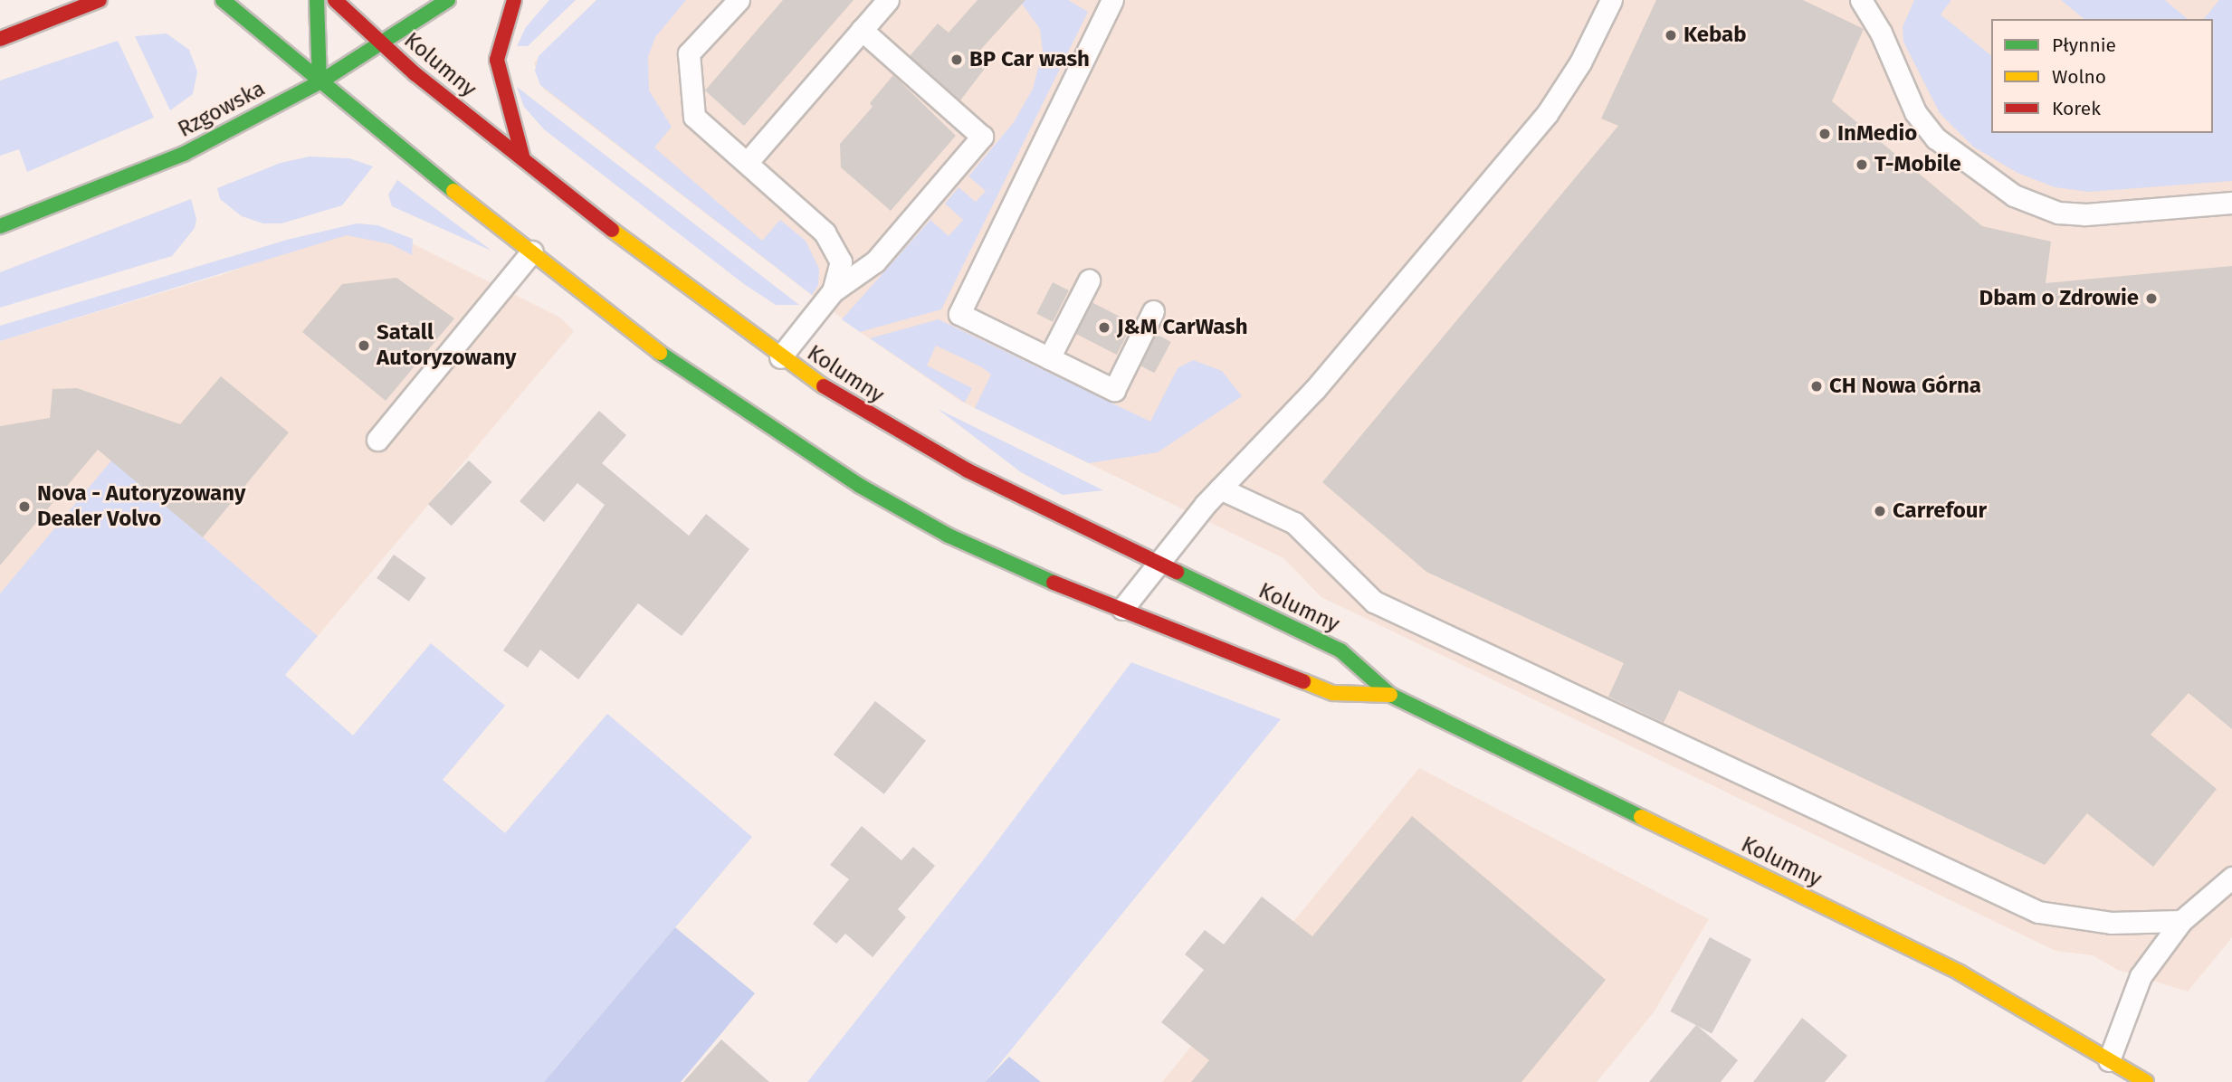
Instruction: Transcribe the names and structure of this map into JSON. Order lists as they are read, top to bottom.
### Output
{
  "streets": {
    "street": ["Kolumny", "Rzgowska"]
  },
  "crossings": [
    ["Kolumny", "Rzgowska"]
  ],
  "places": [
    "Kebab",
    "BP Car wash",
    "InMedio",
    "T-Mobile",
    "Dbam o Zdrowie",
    "J&M CarWash",
    "Satall Autoryzowany",
    "CH Nowa Górna",
    "Nova - Autoryzowany Dealer Volvo",
    "Carrefour"
  ],
  "legend": ["Płynnie", "Wolno", "Korek"]
}
